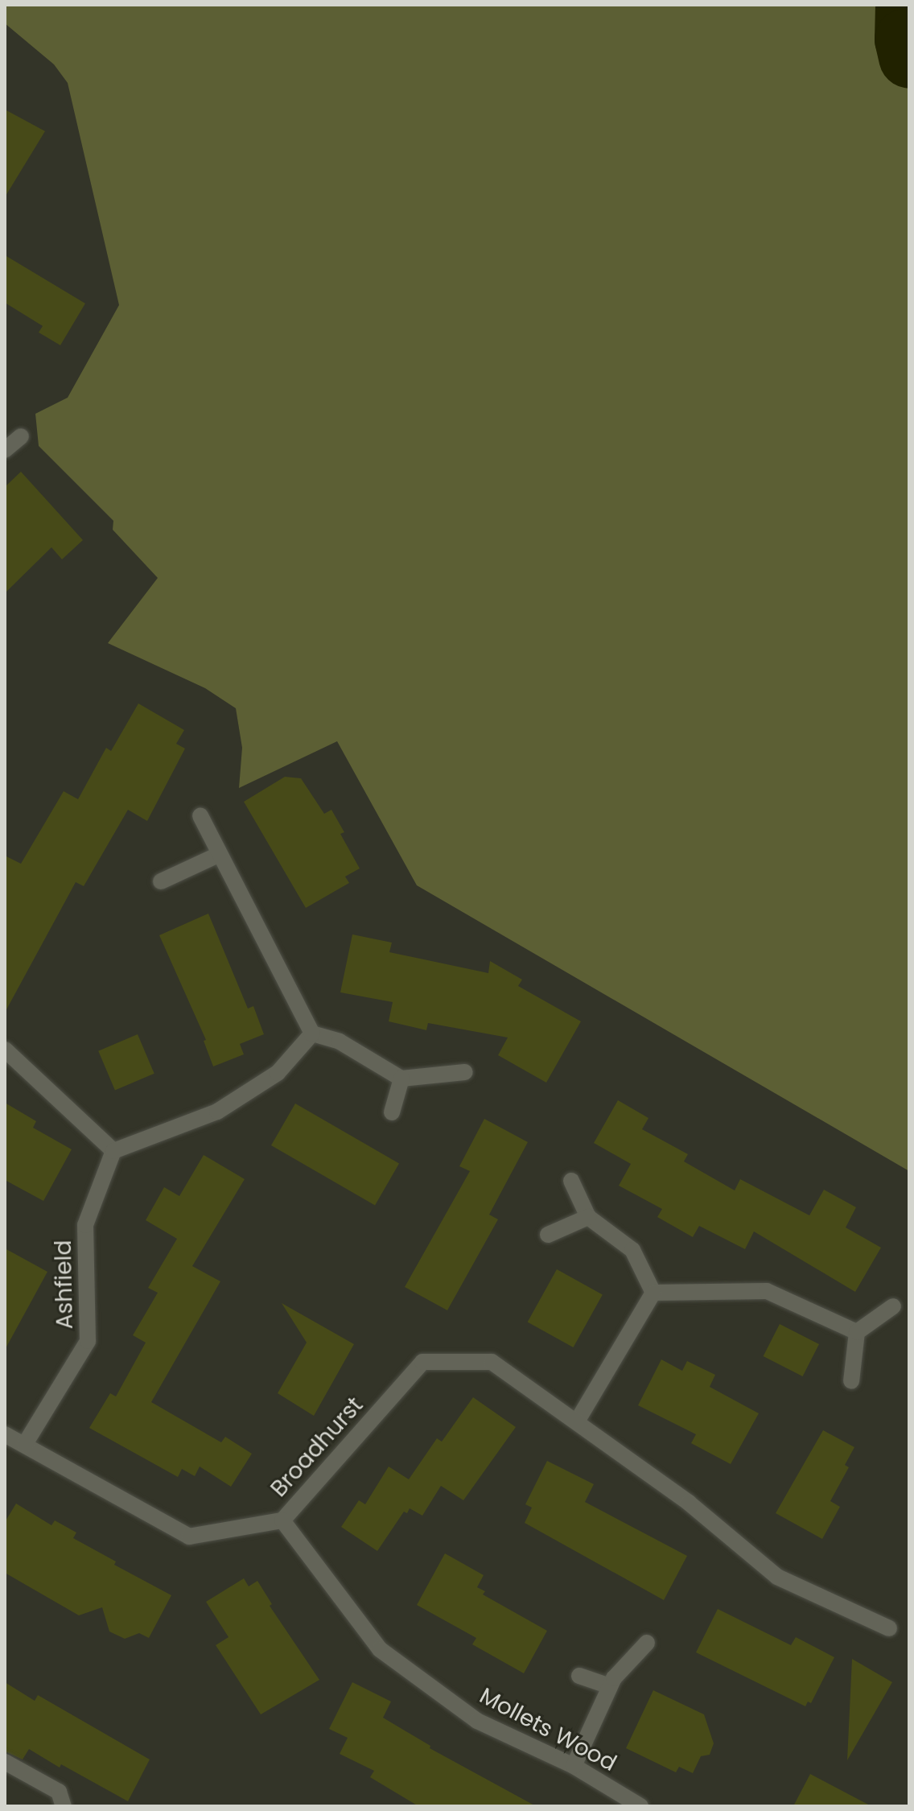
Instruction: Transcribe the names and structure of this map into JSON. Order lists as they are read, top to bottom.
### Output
{
  "streets": {
    "street": ["Ashfield", "Broadhurst", "Mollets Wood"]
  },
  "crossings": [
    ["Ashfield", "Broadhurst"],
    ["Broadhurst", "Mollets Wood"]
  ]
}
